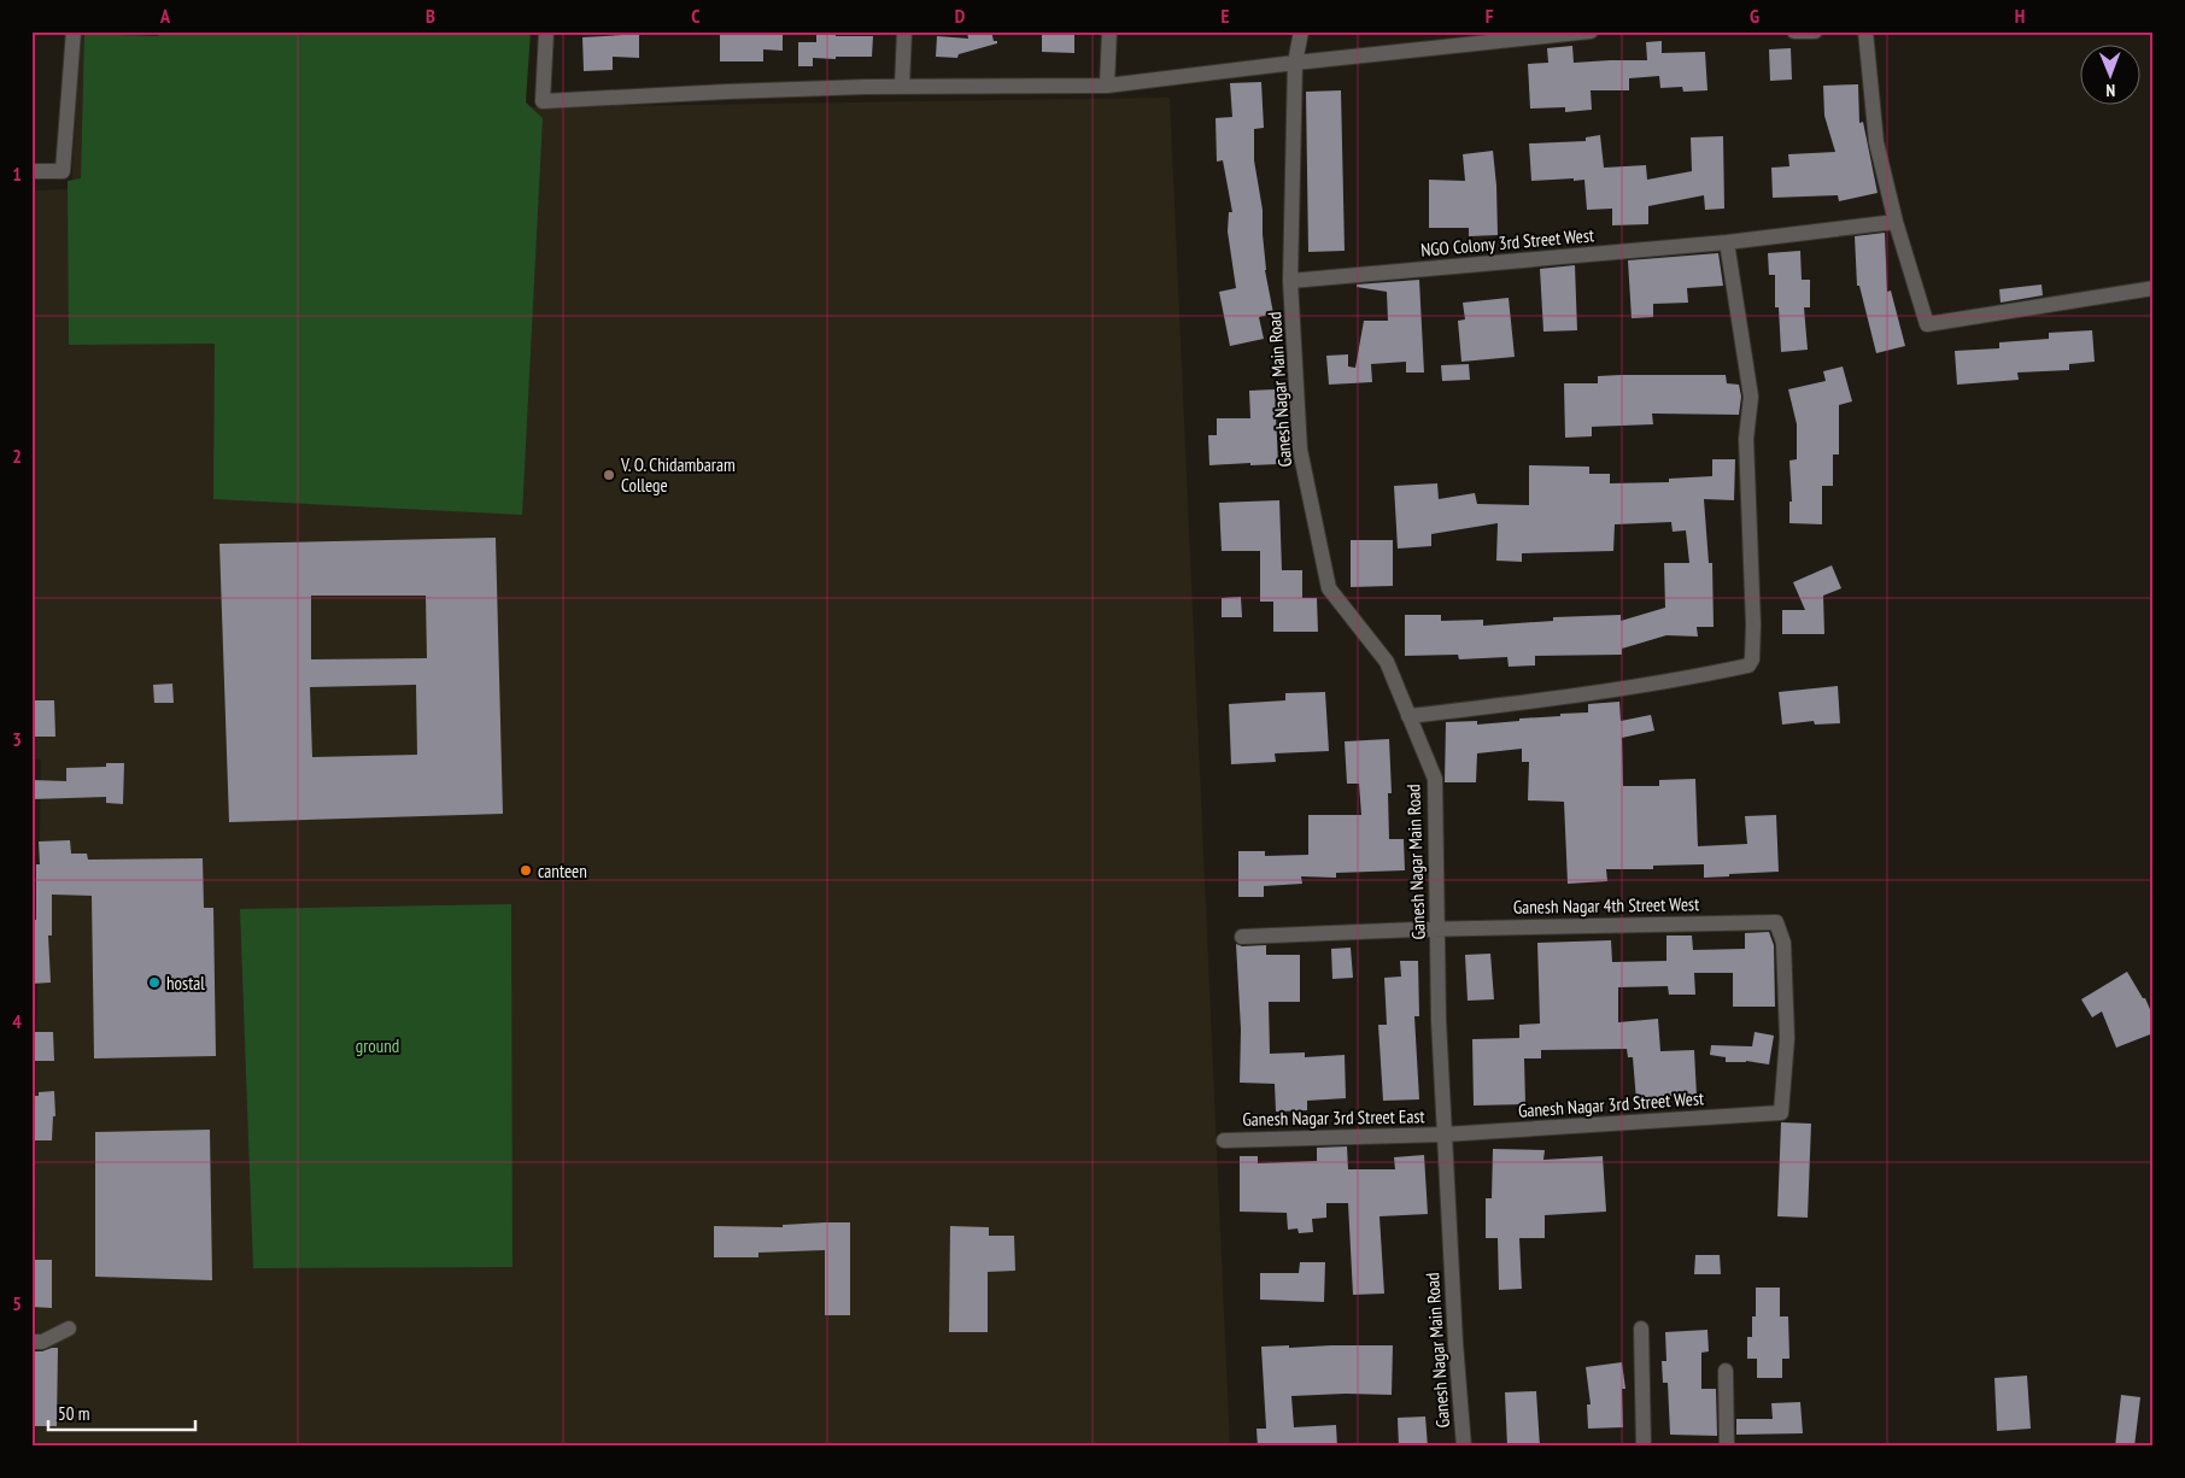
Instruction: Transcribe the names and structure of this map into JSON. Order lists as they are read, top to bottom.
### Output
{
  "streets": {
    "street": [
      "NGO Colony 3rd Street West",
      "Ganesh Nagar Main Road",
      "Ganesh Nagar 4th Street West",
      "Ganesh Nagar 3rd Street West",
      "Ganesh Nagar 3rd Street East"
    ]
  },
  "crossings": [
    ["NGO Colony 3rd Street West", "Ganesh Nagar Main Road"],
    ["Ganesh Nagar Main Road", "Ganesh Nagar 4th Street West"],
    ["Ganesh Nagar Main Road", "Ganesh Nagar 3rd Street West"],
    ["Ganesh Nagar Main Road", "Ganesh Nagar 3rd Street East"],
    ["Ganesh Nagar 4th Street West", "Ganesh Nagar 3rd Street West"],
    ["Ganesh Nagar 3rd Street West", "Ganesh Nagar 3rd Street East"]
  ],
  "parks": ["ground"],
  "places": ["V. O. Chidambaram College", "canteen", "hostal"],
  "scale_bar": "50 m",
  "north": "bottom",
  "grid": {
    "columns": [
      "A",
      "B",
      "C",
      "D",
      "E",
      "F",
      "G",
      "H"
    ],
    "rows": [
      "1",
      "2",
      "3",
      "4",
      "5"
    ]
  }
}
